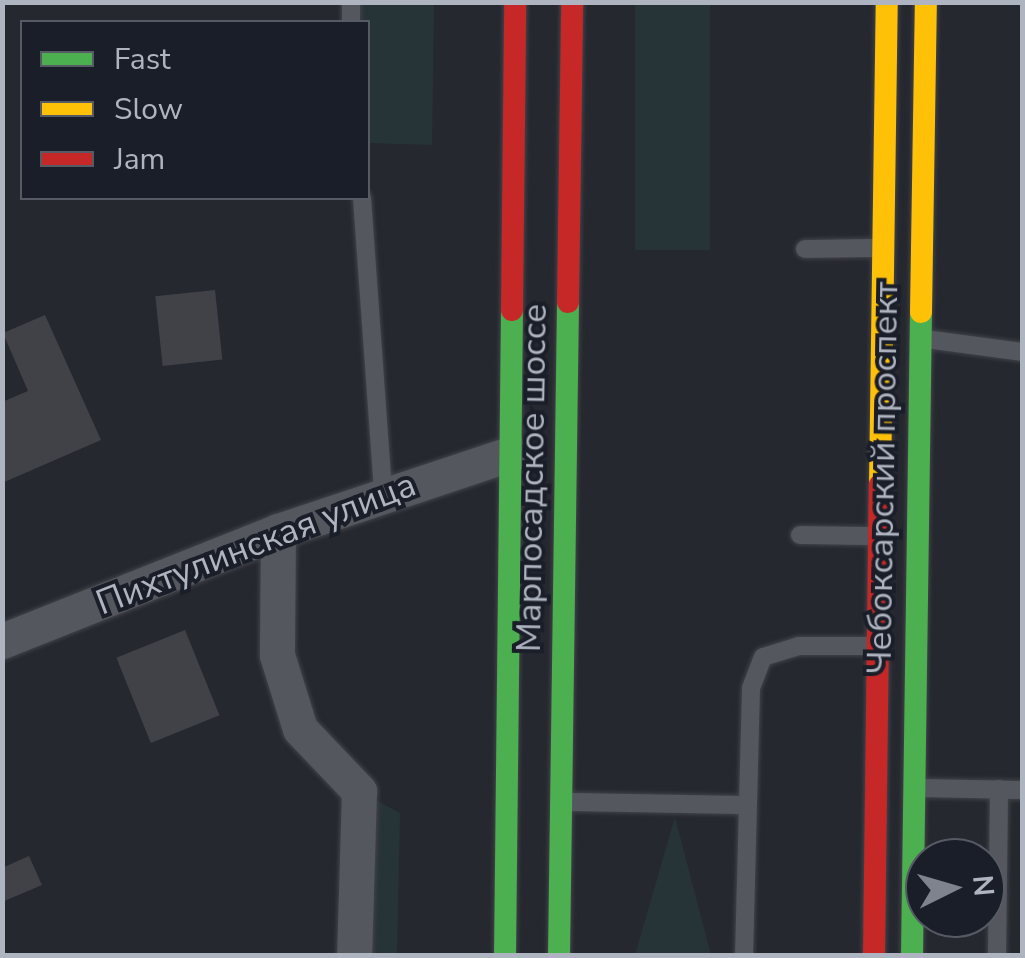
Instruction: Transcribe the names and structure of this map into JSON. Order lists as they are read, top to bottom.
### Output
{
  "streets": {
    "street": ["Марпосадское шоссе", "Чебоксарский проспект", "Пихтулинская улица"]
  },
  "crossings": [
    ["Марпосадское шоссе", "Пихтулинская улица"]
  ],
  "legend": ["Fast", "Slow", "Jam"],
  "north": "right"
}
